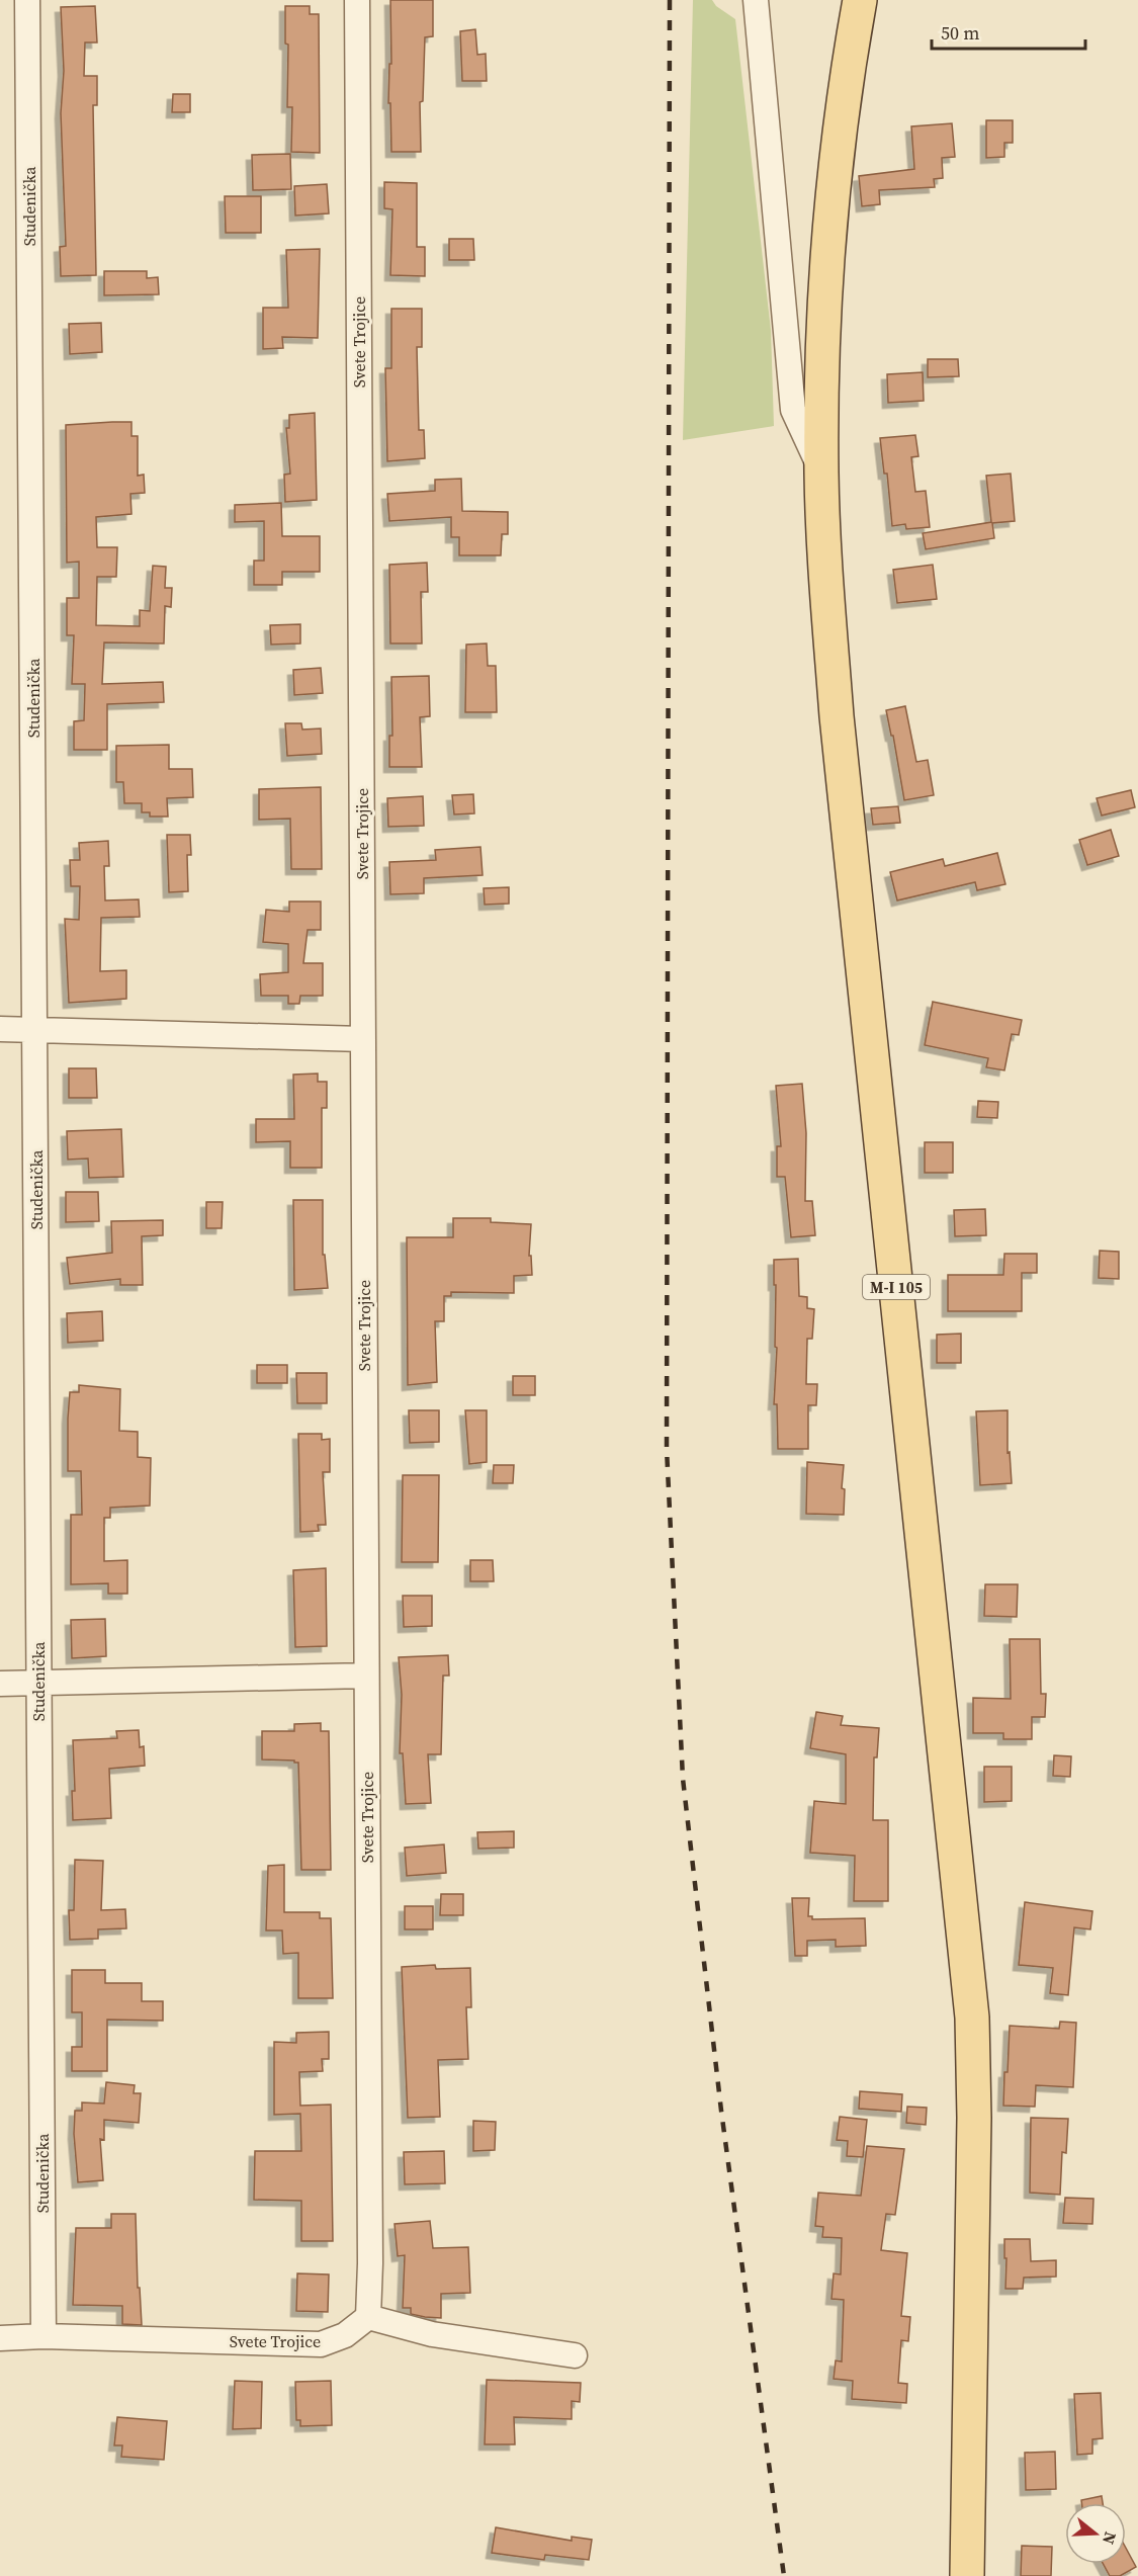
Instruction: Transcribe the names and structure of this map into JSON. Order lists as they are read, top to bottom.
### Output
{
  "streets": {
    "main road": ["M-I 105"],
    "street": ["Studenička", "Svete Trojice"]
  },
  "crossings": [
    ["Studenička", "Svete Trojice"]
  ],
  "scale_bar": "50 m",
  "north": "right"
}
